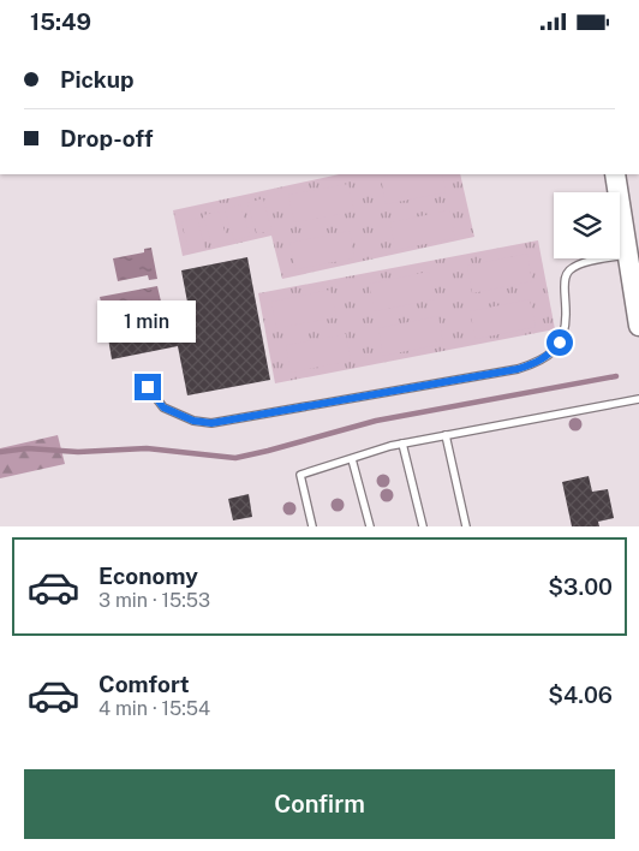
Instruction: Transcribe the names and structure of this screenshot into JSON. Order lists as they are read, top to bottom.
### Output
{
  "page": {
    "status": "15:49",
    "banner": ["Pickup", "Drop-off"],
    "bubble": "1 min",
    "list": [
      {
        "name": "Economy",
        "note": "3 min · 15:53",
        "value": "$3.00"
      },
      {
        "name": "Comfort",
        "note": "4 min · 15:54",
        "value": "$4.06"
      }
    ],
    "buttons": "Confirm"
  }
}
